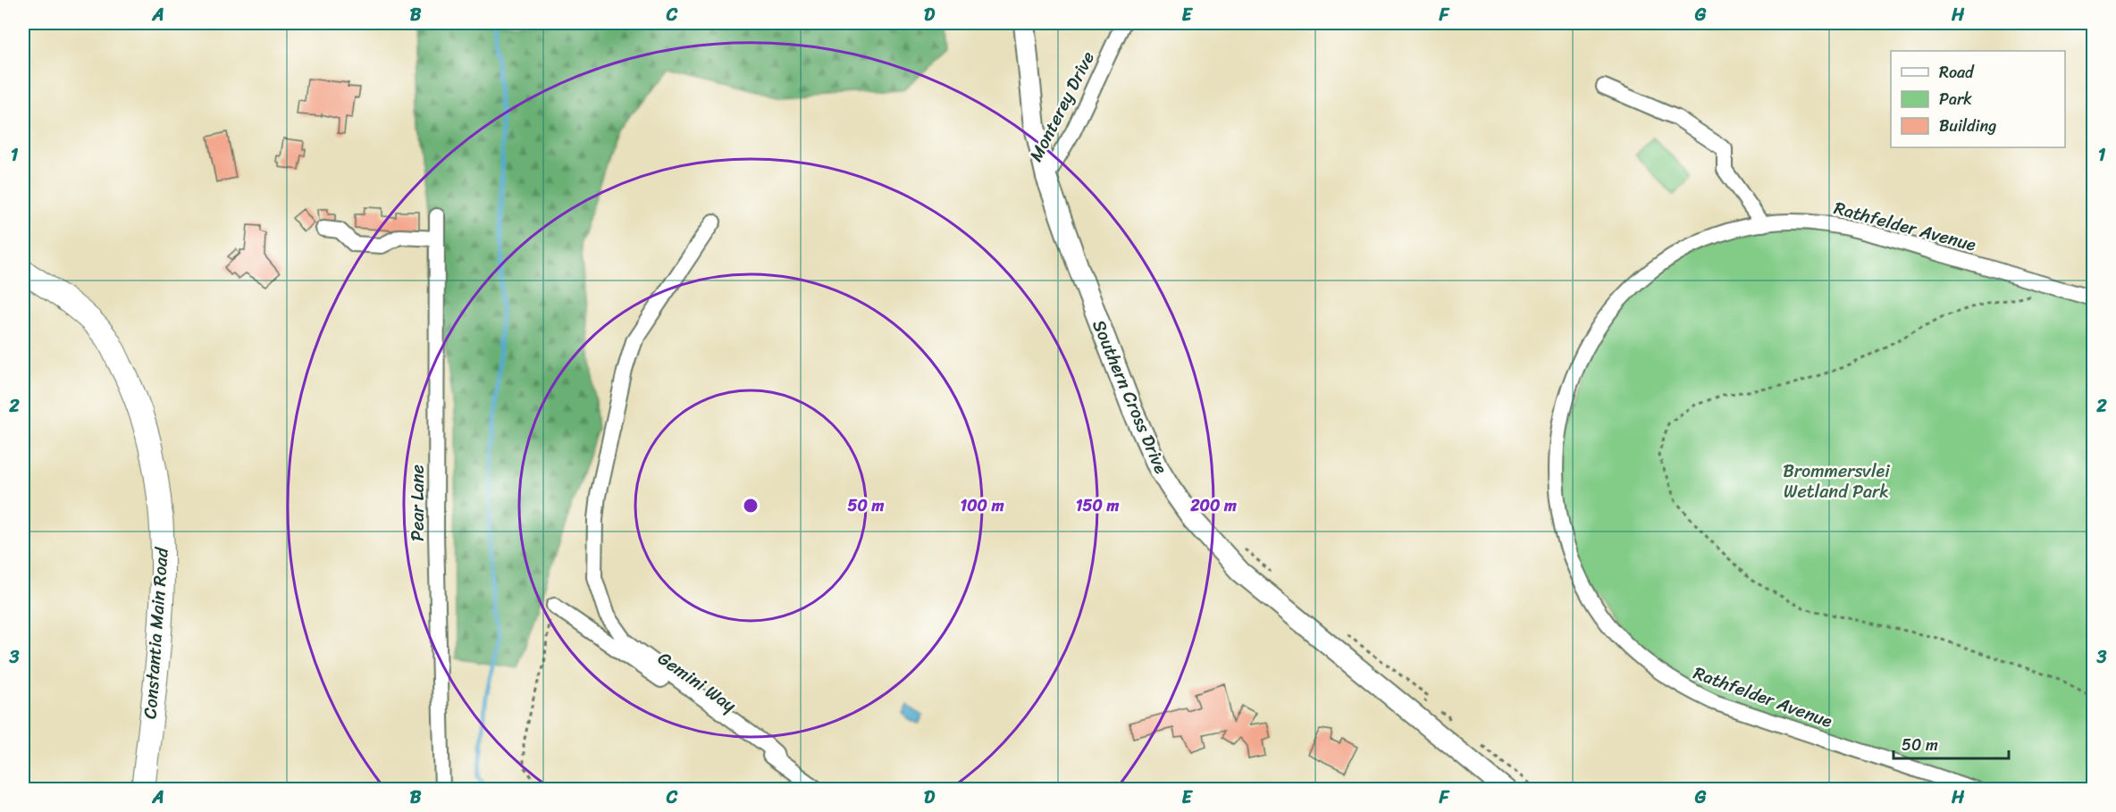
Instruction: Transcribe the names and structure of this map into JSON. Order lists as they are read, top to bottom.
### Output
{
  "streets": {
    "main road": ["Constantia Main Road"],
    "street": [
      "Monterey Drive",
      "Rathfelder Avenue",
      "Southern Cross Drive",
      "Pear Lane",
      "Gemini Way"
    ]
  },
  "crossings": [
    ["Monterey Drive", "Southern Cross Drive"]
  ],
  "parks": ["Brommersvlei Wetland Park"],
  "legend": ["Road", "Park", "Building"],
  "scale_bar": "50 m",
  "grid": {
    "columns": [
      "A",
      "B",
      "C",
      "D",
      "E",
      "F",
      "G",
      "H"
    ],
    "rows": ["1", "2", "3"]
  },
  "rings": [
    "50 m",
    "100 m",
    "150 m",
    "200 m"
  ]
}
